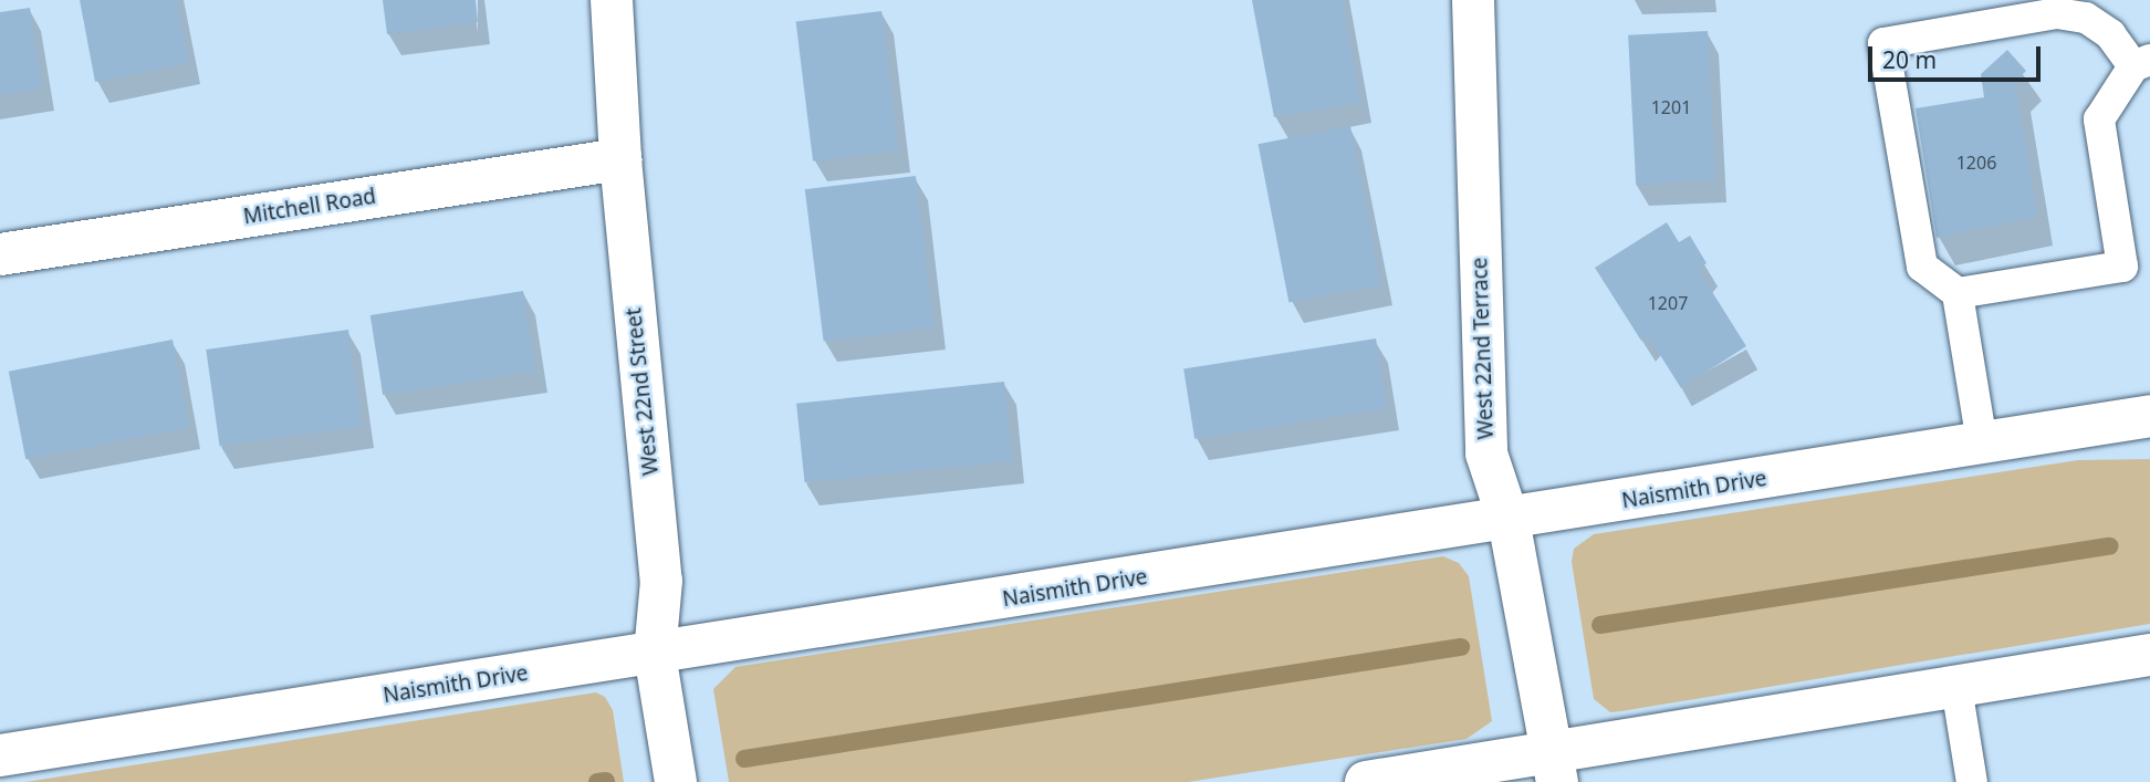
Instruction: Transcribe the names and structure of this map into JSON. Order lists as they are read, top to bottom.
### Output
{
  "streets": {
    "street": [
      "Mitchell Road",
      "West 22nd Terrace",
      "West 22nd Street",
      "Naismith Drive"
    ]
  },
  "crossings": [
    ["Mitchell Road", "West 22nd Street"],
    ["West 22nd Terrace", "Naismith Drive"],
    ["West 22nd Street", "Naismith Drive"]
  ],
  "house_numbers": ["1201", "1206", "1207"],
  "scale_bar": "20 m"
}
